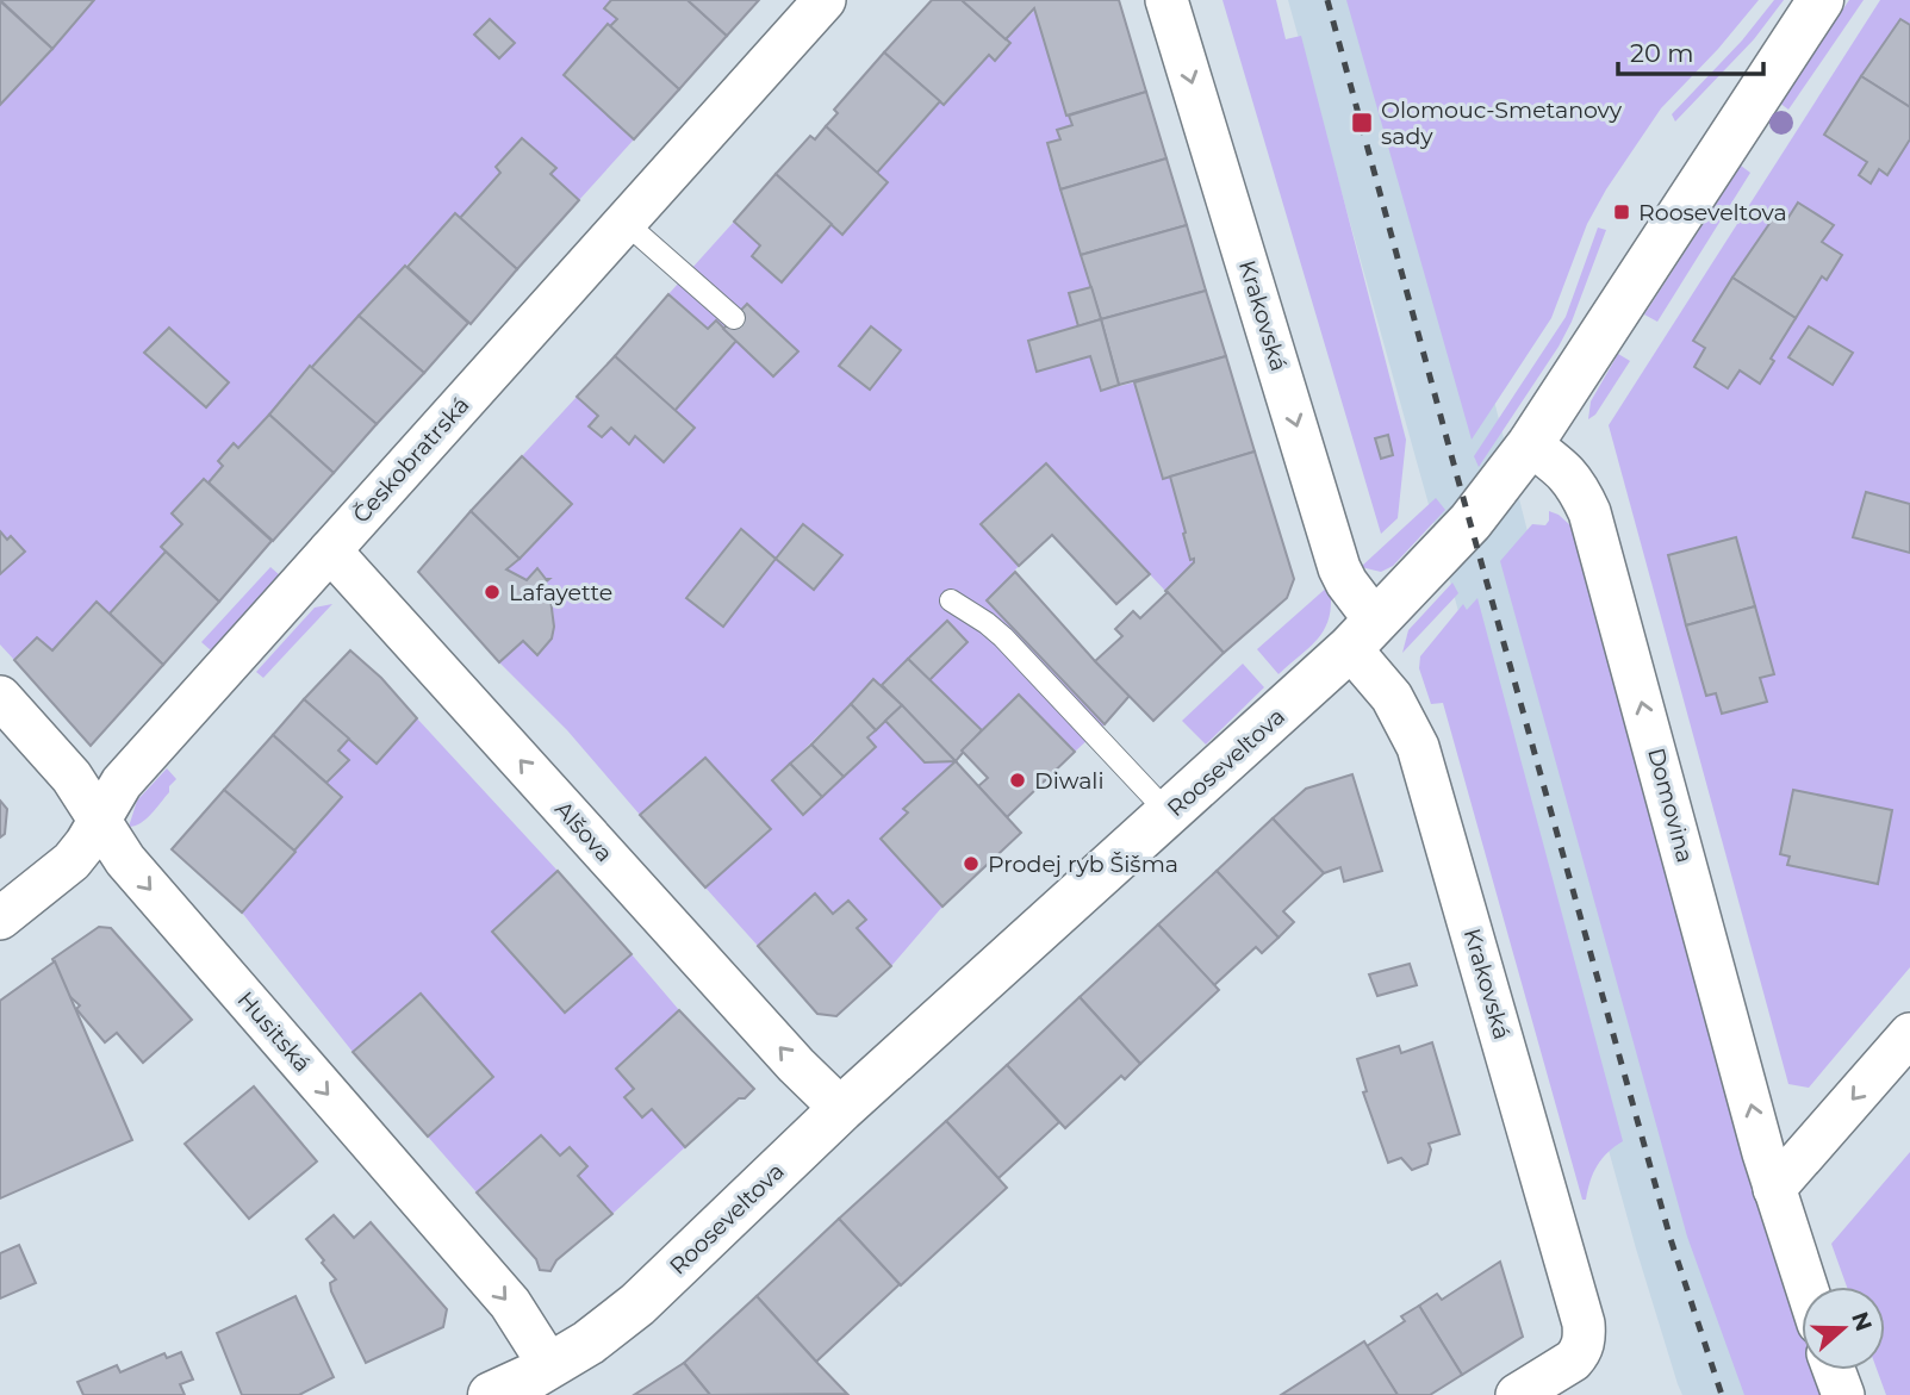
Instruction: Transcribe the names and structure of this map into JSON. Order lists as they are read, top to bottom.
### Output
{
  "streets": {
    "street": [
      "Krakovská",
      "Českobratrská",
      "Rooseveltova",
      "Domovina",
      "Alšova",
      "Husitská"
    ]
  },
  "crossings": [
    ["Krakovská", "Rooseveltova"],
    ["Českobratrská", "Alšova"],
    ["Českobratrská", "Husitská"],
    ["Rooseveltova", "Domovina"],
    ["Rooseveltova", "Alšova"],
    ["Rooseveltova", "Husitská"]
  ],
  "one_way": [
    "Krakovská",
    "Domovina",
    "Alšova",
    "Husitská"
  ],
  "places": {
    "transit": ["Olomouc-Smetanovy sady", "Rooseveltova"],
    "other": ["Lafayette", "Diwali", "Prodej ryb Šišma"]
  },
  "scale_bar": "20 m",
  "north": "right"
}
